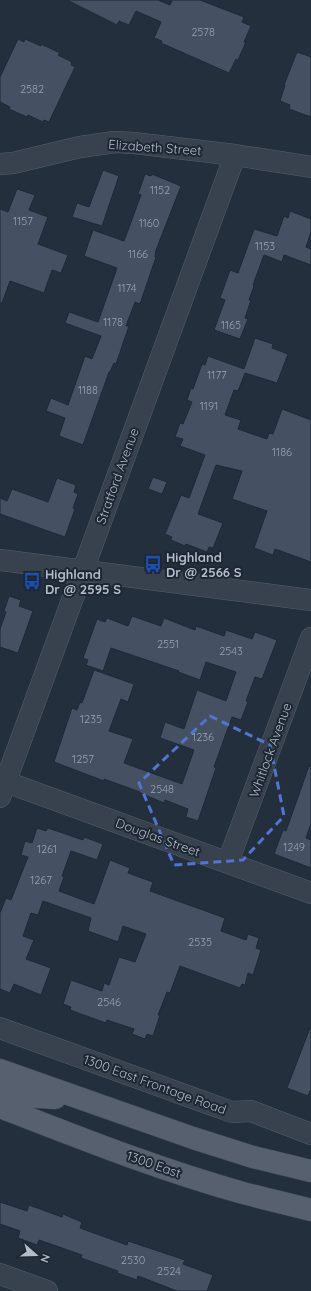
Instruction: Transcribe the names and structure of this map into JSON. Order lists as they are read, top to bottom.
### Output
{
  "streets": {
    "main road": ["1300 East"],
    "street": [
      "Elizabeth Street",
      "Stratford Avenue",
      "Whitlock Avenue",
      "Douglas Street",
      "1300 East Frontage Road"
    ]
  },
  "crossings": [
    ["Elizabeth Street", "Stratford Avenue"],
    ["Stratford Avenue", "Douglas Street"],
    ["Whitlock Avenue", "Douglas Street"]
  ],
  "places": {
    "bus stop": ["Highland Dr @ 2566 S", "Highland Dr @ 2595 S"]
  },
  "house_numbers": [
    "2578",
    "2582",
    "1152",
    "1157",
    "1160",
    "1153",
    "1166",
    "1174",
    "1178",
    "1165",
    "1177",
    "1188",
    "1191",
    "1186",
    "2551",
    "2543",
    "1235",
    "1236",
    "1257",
    "2548",
    "1249",
    "1261",
    "1267",
    "2535",
    "2546",
    "2530",
    "2524"
  ],
  "north": "right"
}
